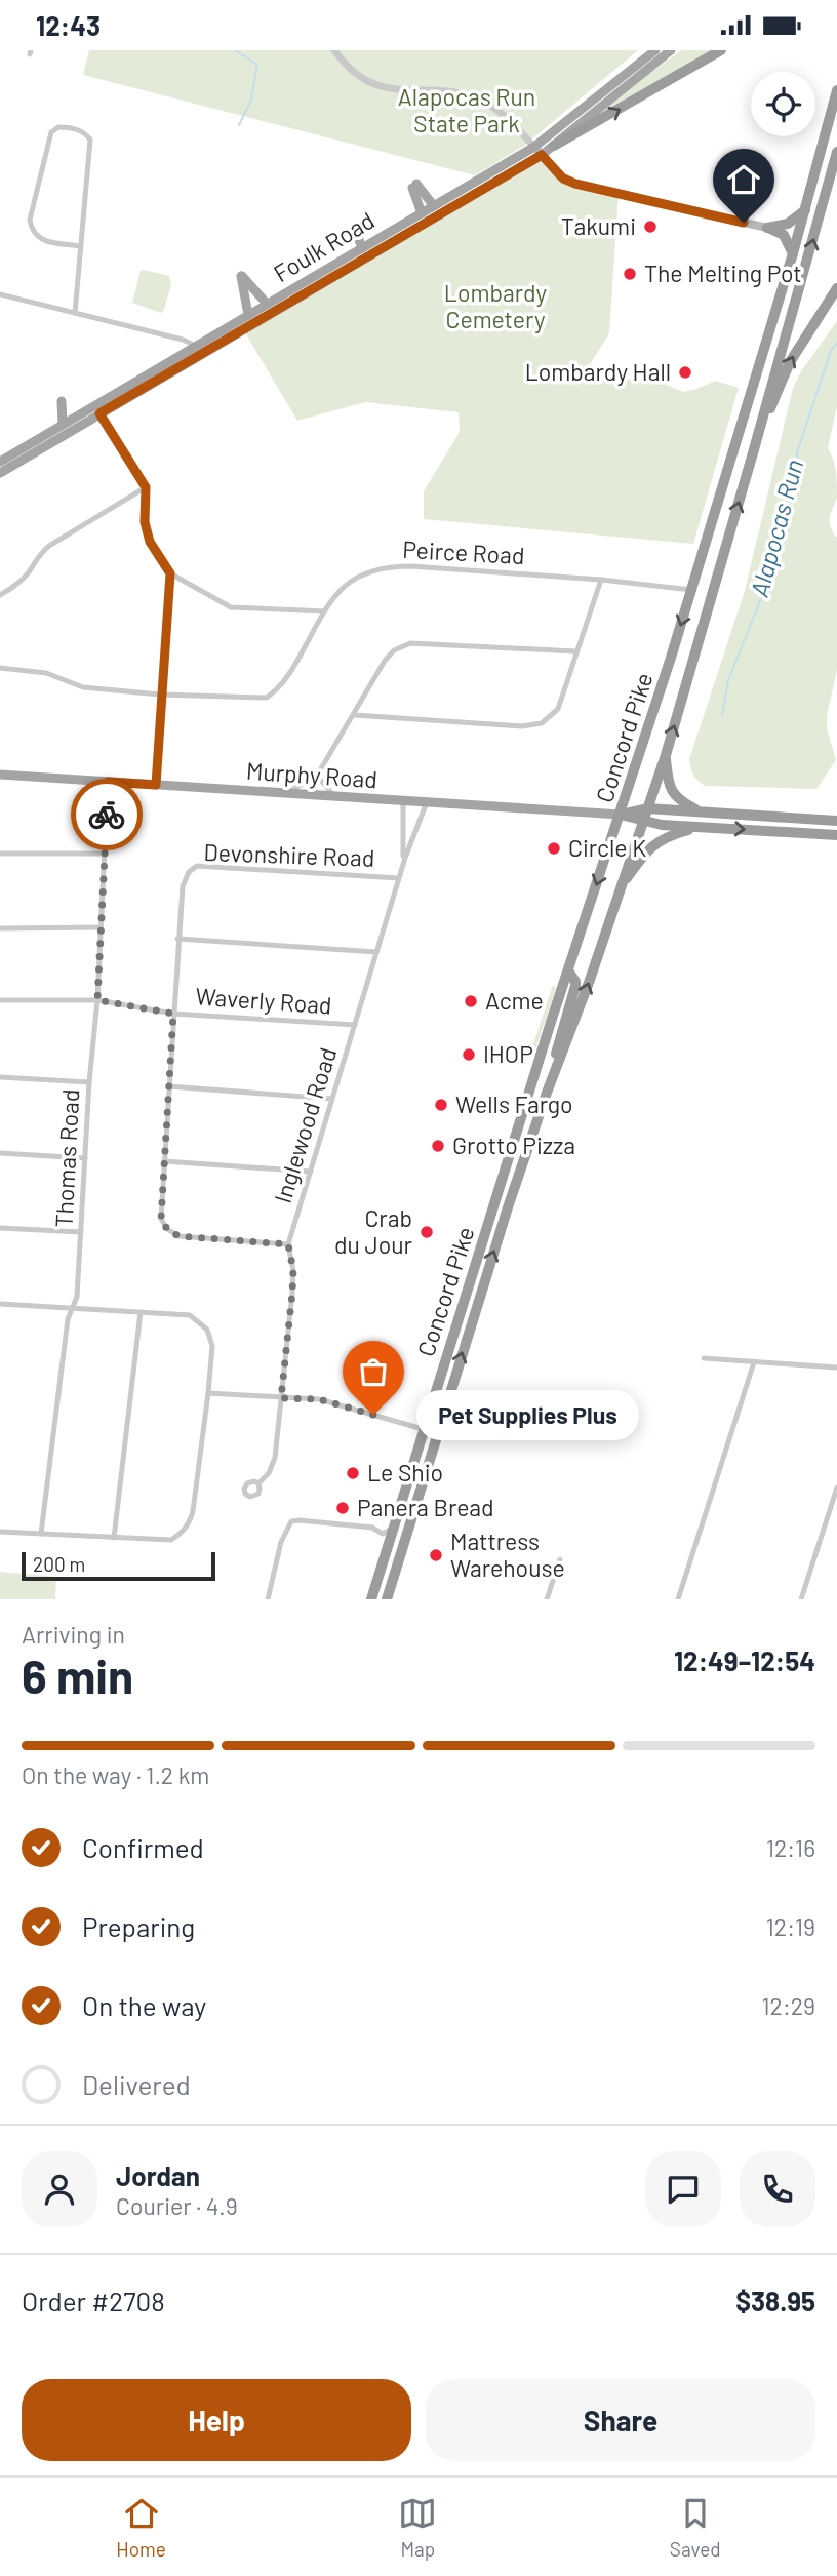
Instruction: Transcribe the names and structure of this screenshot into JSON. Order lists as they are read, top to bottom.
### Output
{
  "streets": {
    "highway": ["Concord Pike"],
    "main road": ["Foulk Road", "Murphy Road"],
    "street": [
      "Peirce Road",
      "Devonshire Road",
      "Waverly Road",
      "Inglewood Road",
      "Thomas Road"
    ]
  },
  "crossings": [
    ["Peirce Road", "Concord Pike"],
    ["Concord Pike", "Murphy Road"],
    ["Murphy Road", "Inglewood Road"],
    ["Murphy Road", "Thomas Road"],
    ["Devonshire Road", "Waverly Road"],
    ["Devonshire Road", "Inglewood Road"],
    ["Waverly Road", "Inglewood Road"],
    ["Waverly Road", "Thomas Road"]
  ],
  "water": ["Alapocas Run"],
  "parks": ["Alapocas Run State Park", "Lombardy Cemetery"],
  "places": [
    "Takumi",
    "The Melting Pot",
    "Lombardy Hall",
    "Circle K",
    "Acme",
    "IHOP",
    "Wells Fargo",
    "Grotto Pizza",
    "Crab du Jour",
    "Pet Supplies Plus",
    "Le Shio",
    "Panera Bread",
    "Mattress Warehouse"
  ],
  "scale_bar": "200 m",
  "page": {
    "status": "12:43",
    "bubble": "Pet Supplies Plus",
    "scale": "200 m",
    "heading": ["6 min", "Arriving in", "12:49–12:54"],
    "panel": [
      "Jordan",
      "Courier · 4.9",
      "Order #2708",
      "$38.95"
    ],
    "bar": "On the way · 1.2 km",
    "list": [
      ["Confirmed", "12:16"],
      ["Preparing", "12:19"],
      ["On the way", "12:29"],
      "Delivered"
    ],
    "buttons": ["Help", "Share"],
    "tabs": ["Home", "Map", "Saved"]
  }
}
